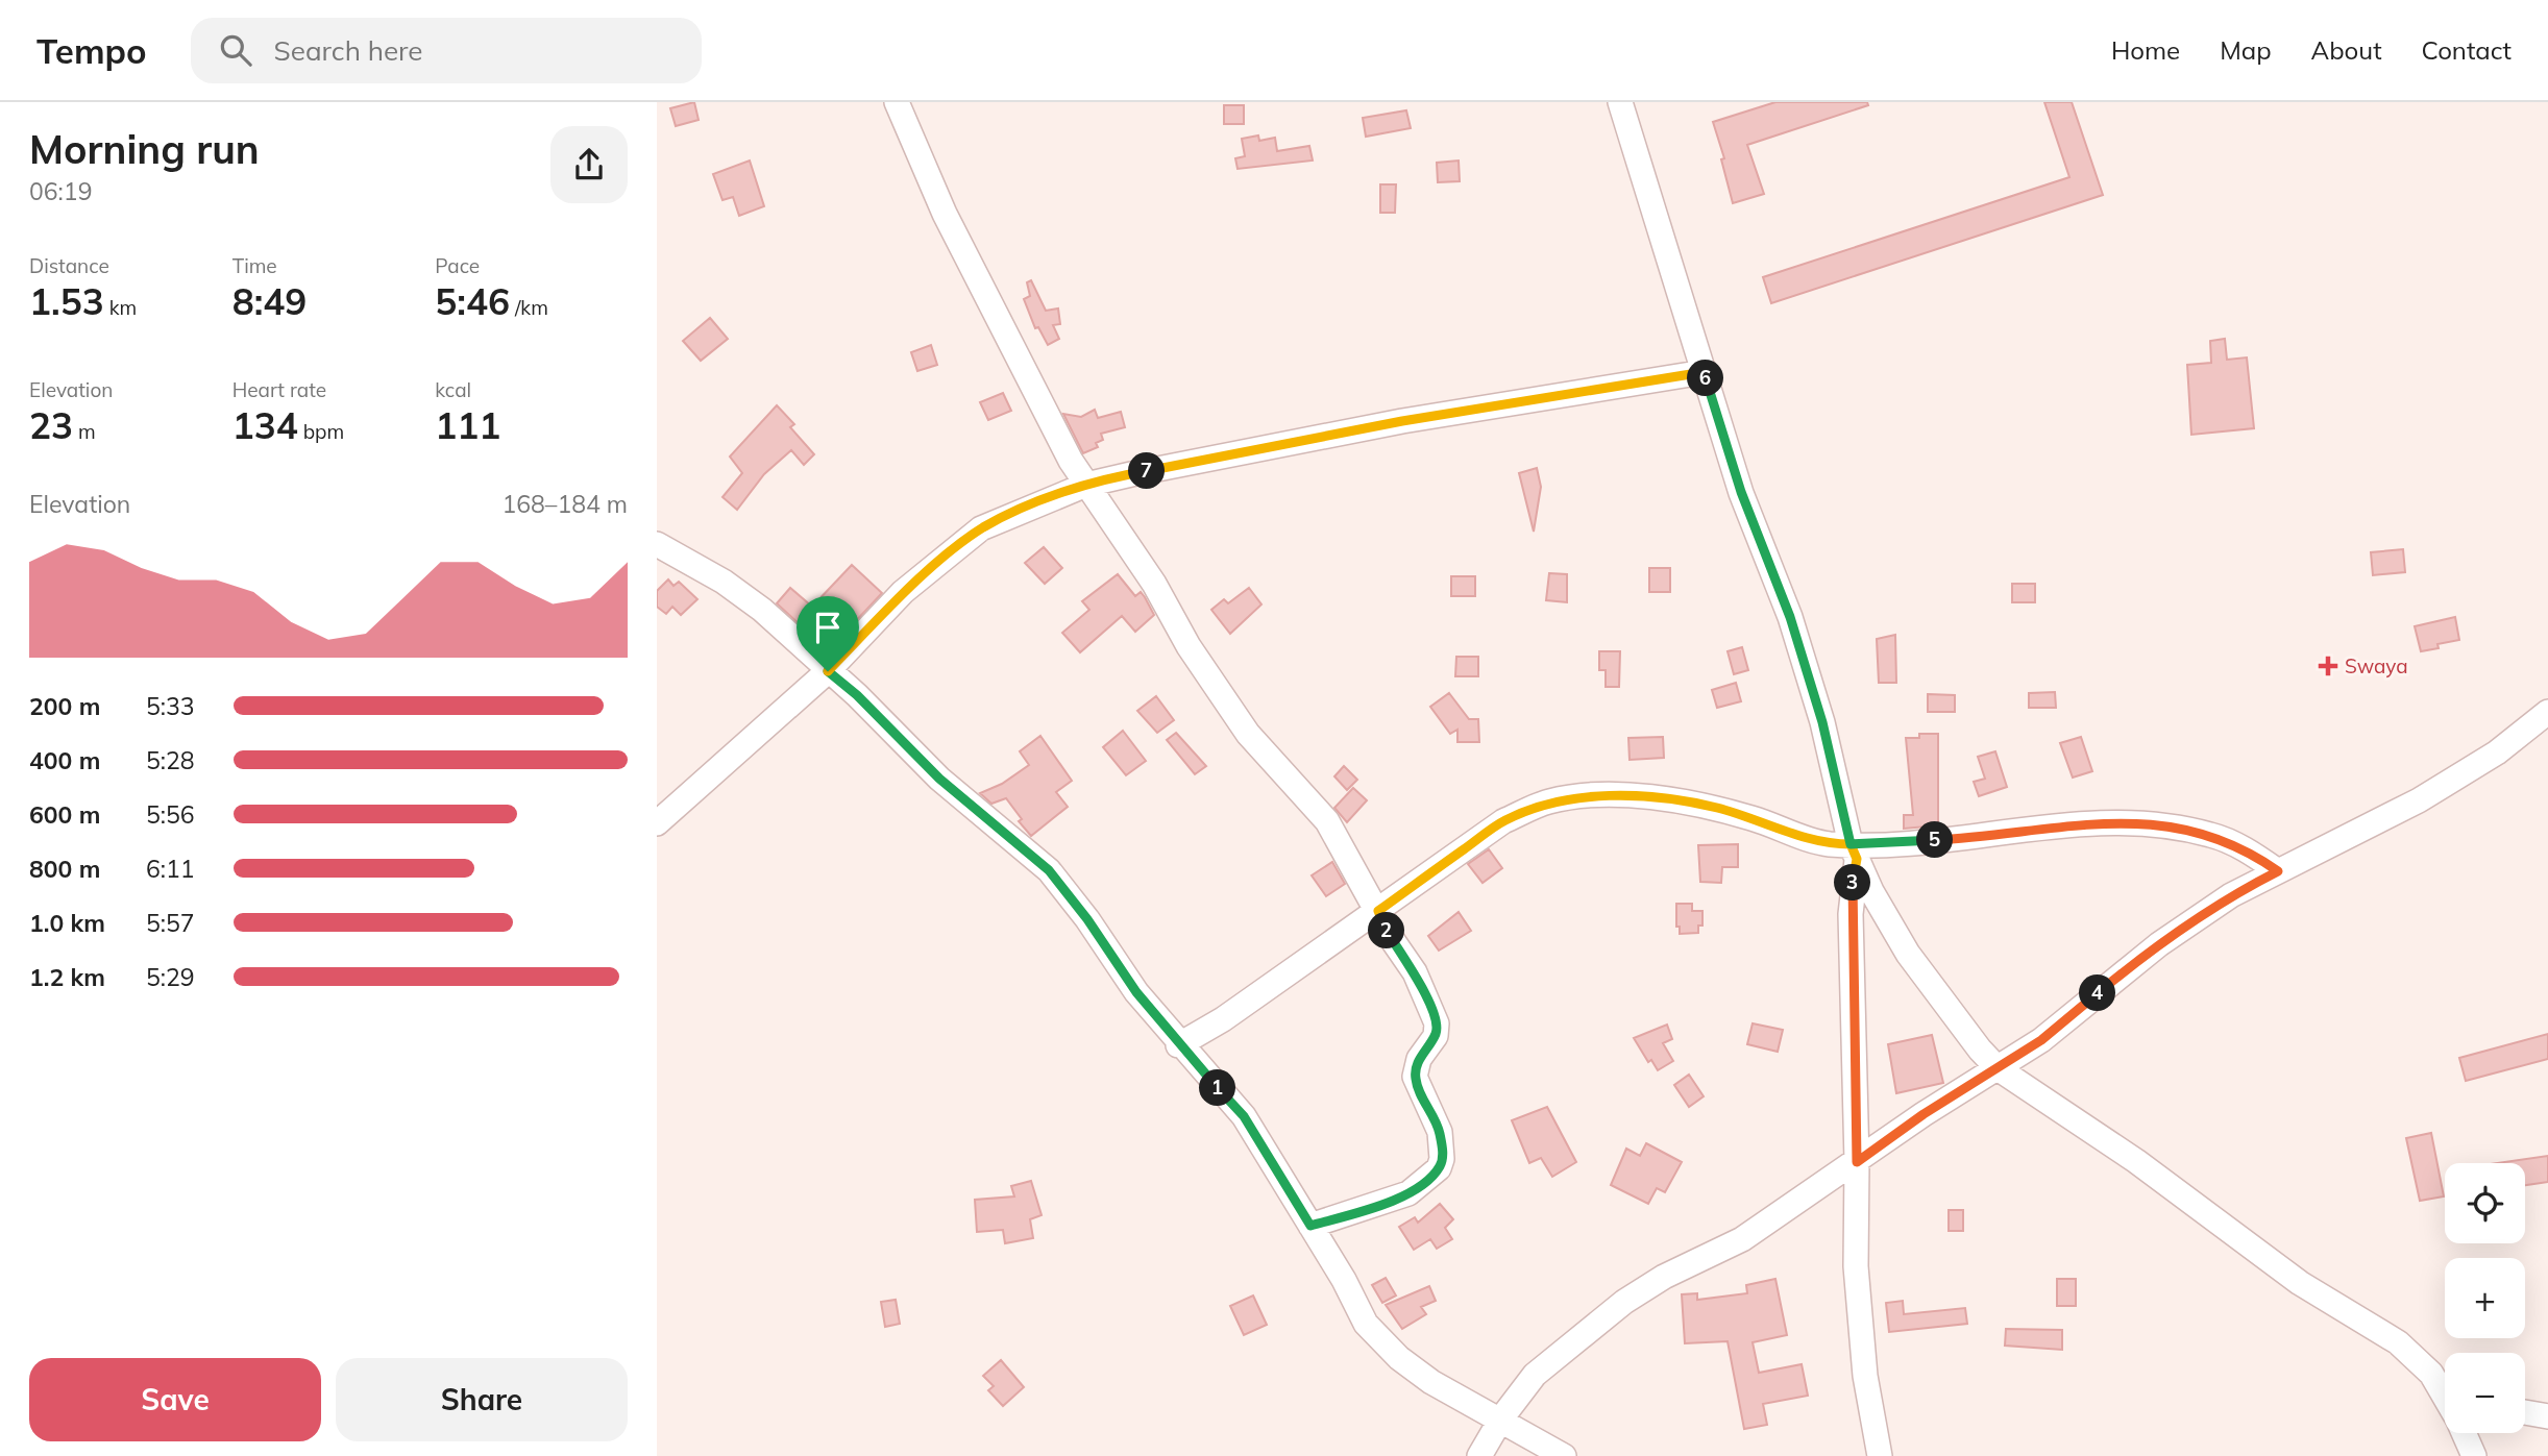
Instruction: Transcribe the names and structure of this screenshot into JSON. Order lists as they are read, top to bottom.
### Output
{
  "places": {
    "health": ["Swaya"]
  },
  "page": {
    "header": "Tempo",
    "search": "Search here",
    "nav": [
      "Home",
      "Map",
      "About",
      "Contact"
    ],
    "heading": ["Morning run", "06:19"],
    "stats": [
      ["Distance", "1.53 km"],
      ["Time", "8:49"],
      ["Pace", "5:46 /km"],
      ["Elevation", "23 m"],
      ["Heart rate", "134 bpm"],
      ["kcal", "111"]
    ],
    "pins": [
      "6",
      "7",
      "5",
      "3",
      "2",
      "4",
      "1"
    ],
    "chart": ["Elevation", "168–184 m"],
    "list": [
      {
        "name": "200 m",
        "note": "5:33"
      },
      {
        "name": "400 m",
        "note": "5:28"
      },
      {
        "name": "600 m",
        "note": "5:56"
      },
      {
        "name": "800 m",
        "note": "6:11"
      },
      {
        "name": "1.0 km",
        "note": "5:57"
      },
      {
        "name": "1.2 km",
        "note": "5:29"
      }
    ],
    "map_buttons": ["+", "−"],
    "buttons": ["Save", "Share"]
  }
}
